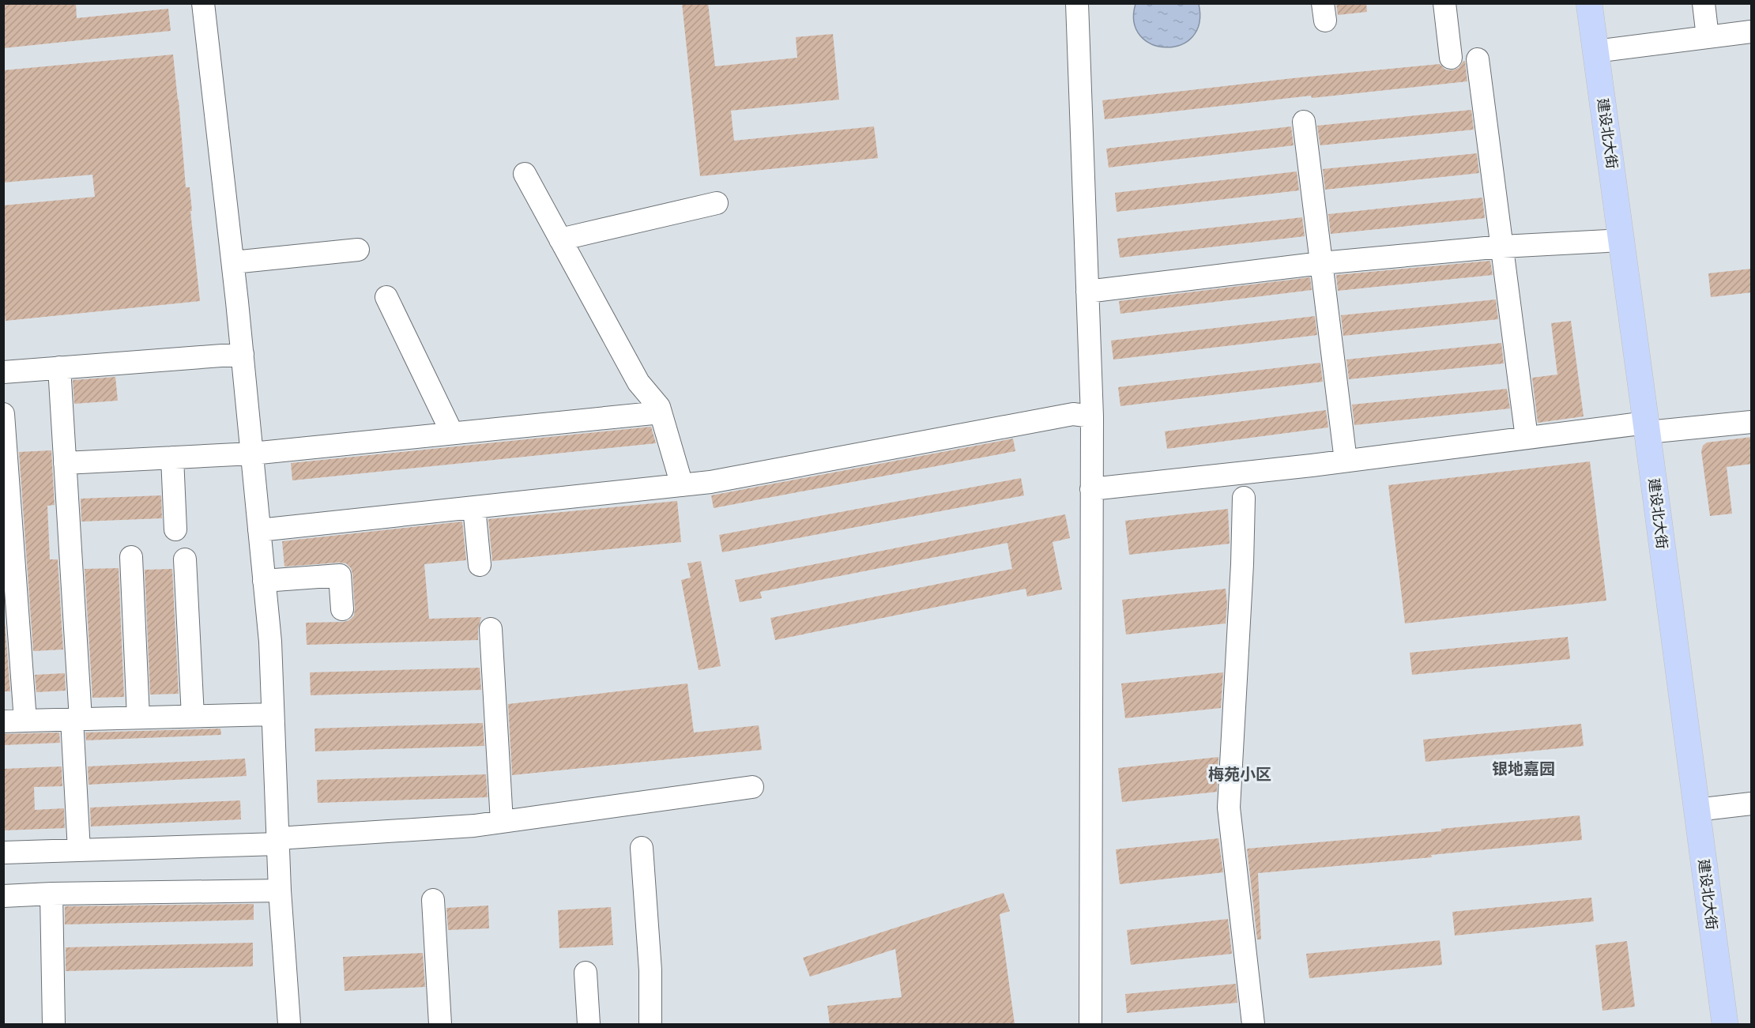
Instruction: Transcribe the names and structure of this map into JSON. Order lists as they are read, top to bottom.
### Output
{
  "streets": {
    "main road": ["建设北大街"]
  },
  "districts": ["银地嘉园", "梅苑小区"]
}
